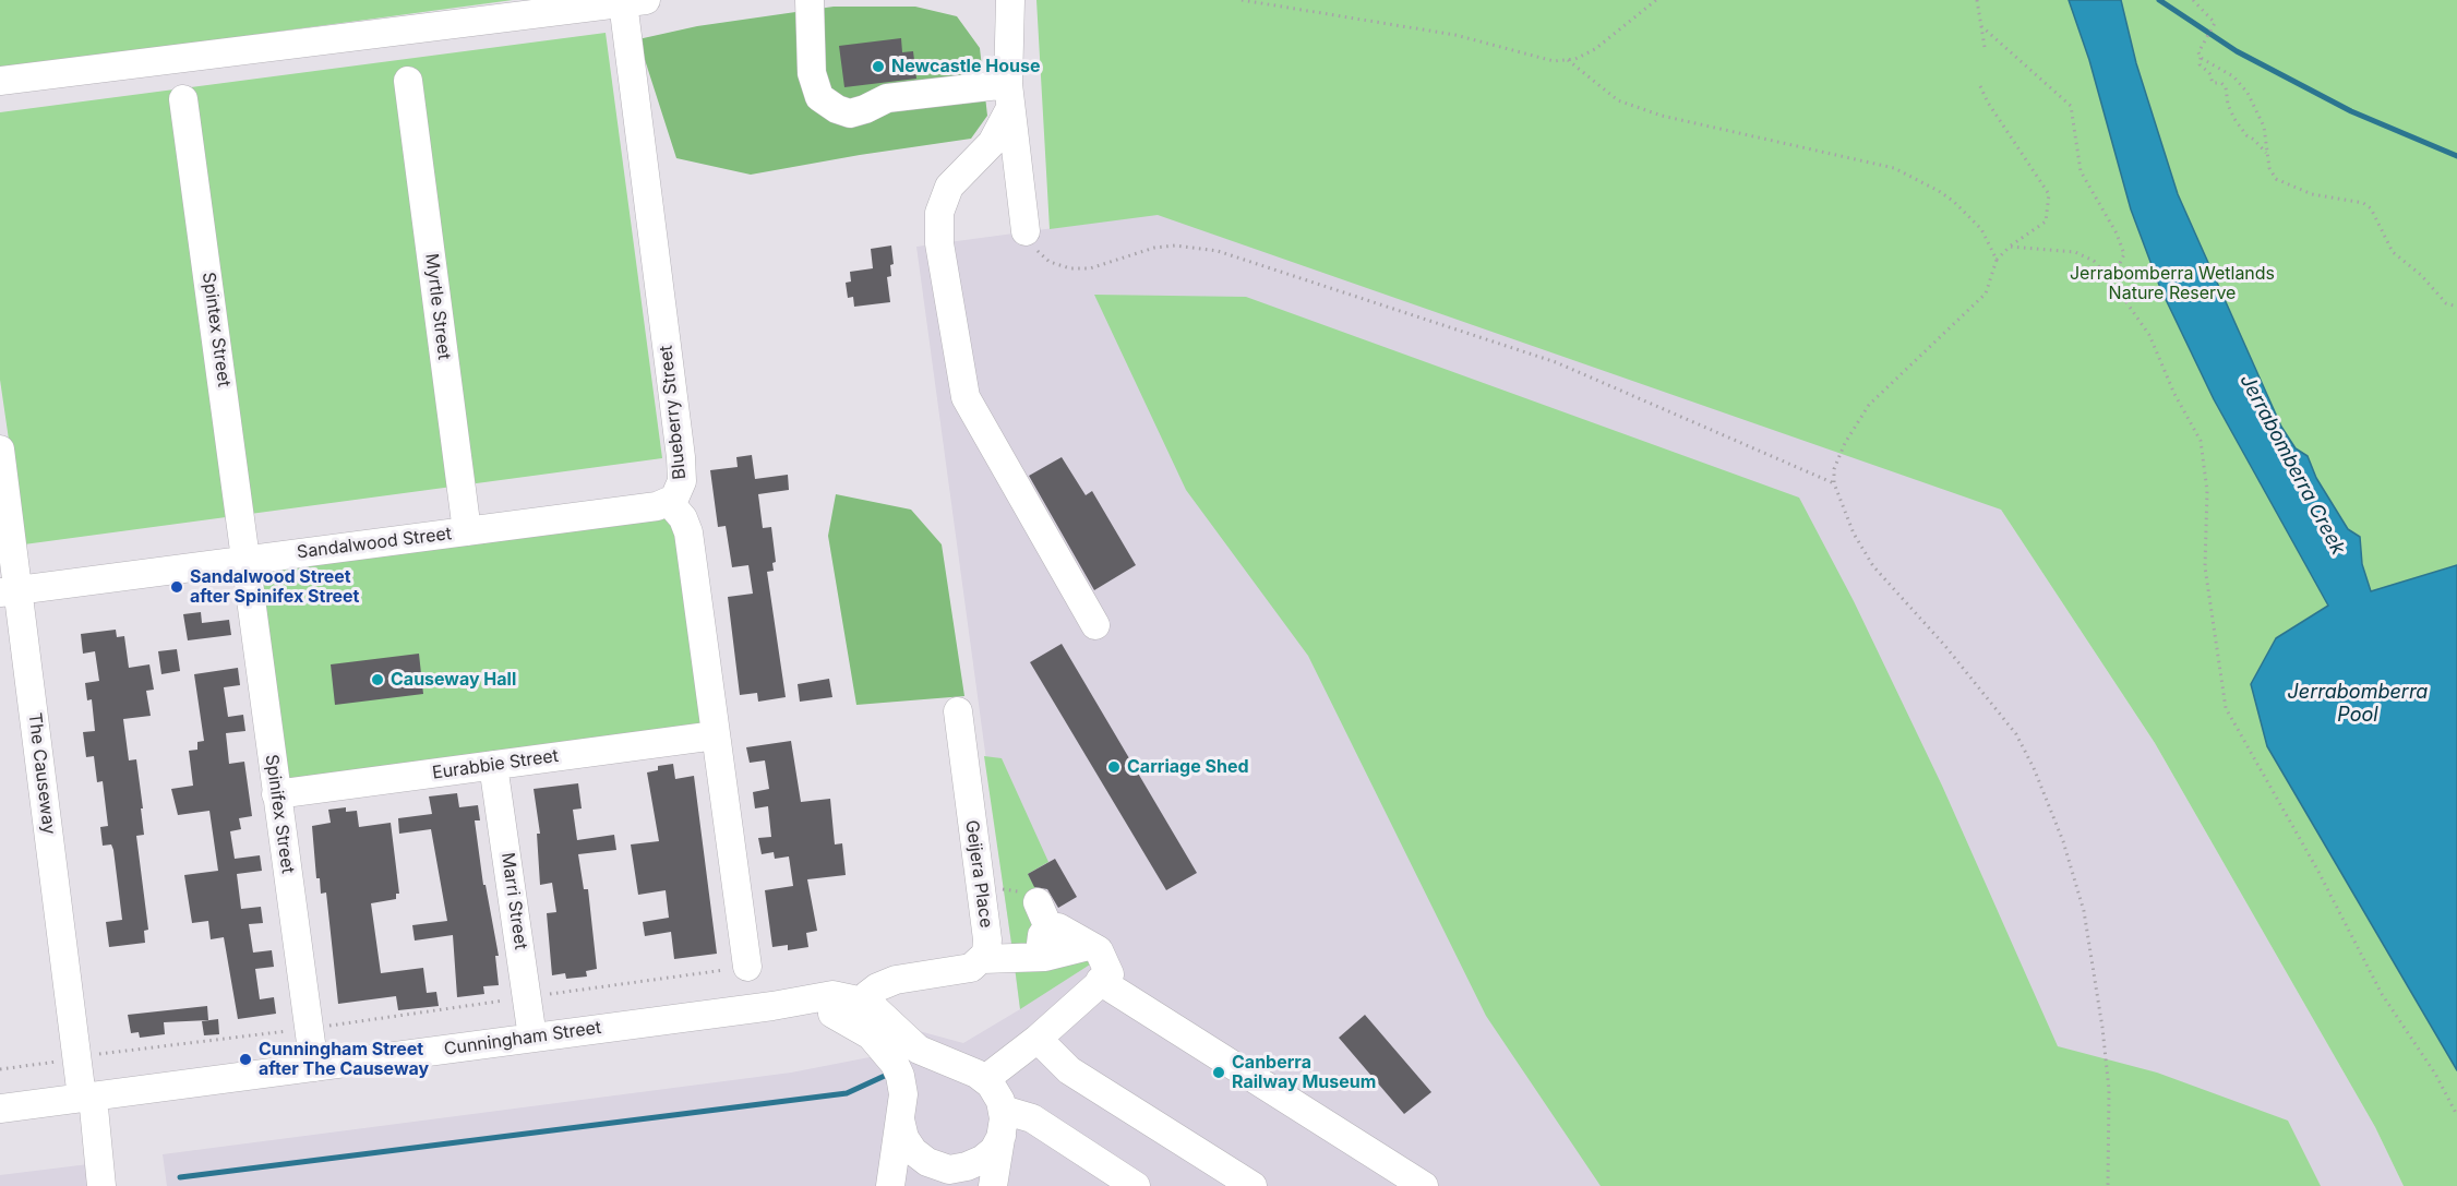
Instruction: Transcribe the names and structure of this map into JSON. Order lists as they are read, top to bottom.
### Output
{
  "streets": {
    "street": [
      "Myrtle Street",
      "Spintex Street",
      "Blueberry Street",
      "Sandalwood Street",
      "Eurabbie Street",
      "The Causeway",
      "Spinifex Street",
      "Geijera Place",
      "Marri Street",
      "Cunningham Street"
    ]
  },
  "crossings": [
    ["Myrtle Street", "Sandalwood Street"],
    ["Spintex Street", "Sandalwood Street"],
    ["Spintex Street", "Spinifex Street"],
    ["Blueberry Street", "Sandalwood Street"],
    ["Blueberry Street", "Eurabbie Street"],
    ["Sandalwood Street", "The Causeway"],
    ["Sandalwood Street", "Spinifex Street"],
    ["Eurabbie Street", "Spinifex Street"],
    ["Eurabbie Street", "Marri Street"],
    ["The Causeway", "Cunningham Street"],
    ["Spinifex Street", "Cunningham Street"],
    ["Marri Street", "Cunningham Street"]
  ],
  "water": ["Jerrabomberra Creek", "Jerrabomberra Pool"],
  "parks": ["Jerrabomberra Wetlands Nature Reserve"],
  "places": [
    "Newcastle House",
    "Sandalwood Street after Spinifex Street",
    "Causeway Hall",
    "Carriage Shed",
    "Cunningham Street after The Causeway",
    "Canberra Railway Museum"
  ]
}
